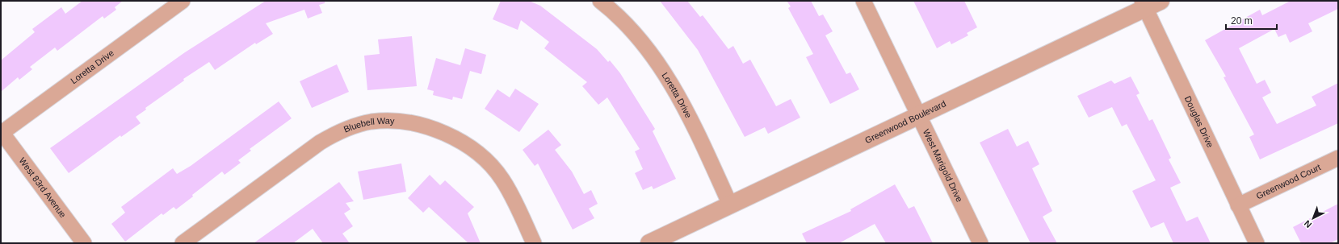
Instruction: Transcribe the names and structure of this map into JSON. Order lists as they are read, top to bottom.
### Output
{
  "streets": {
    "street": [
      "Loretta Drive",
      "Greenwood Boulevard",
      "Douglas Drive",
      "Bluebell Way",
      "West Marigold Drive",
      "Greenwood Court",
      "West 83rd Avenue"
    ]
  },
  "crossings": [
    ["Loretta Drive", "Greenwood Boulevard"],
    ["Loretta Drive", "West 83rd Avenue"],
    ["Greenwood Boulevard", "Douglas Drive"],
    ["Greenwood Boulevard", "West Marigold Drive"],
    ["Douglas Drive", "Greenwood Court"]
  ],
  "scale_bar": "20 m",
  "north": "bottom left"
}
